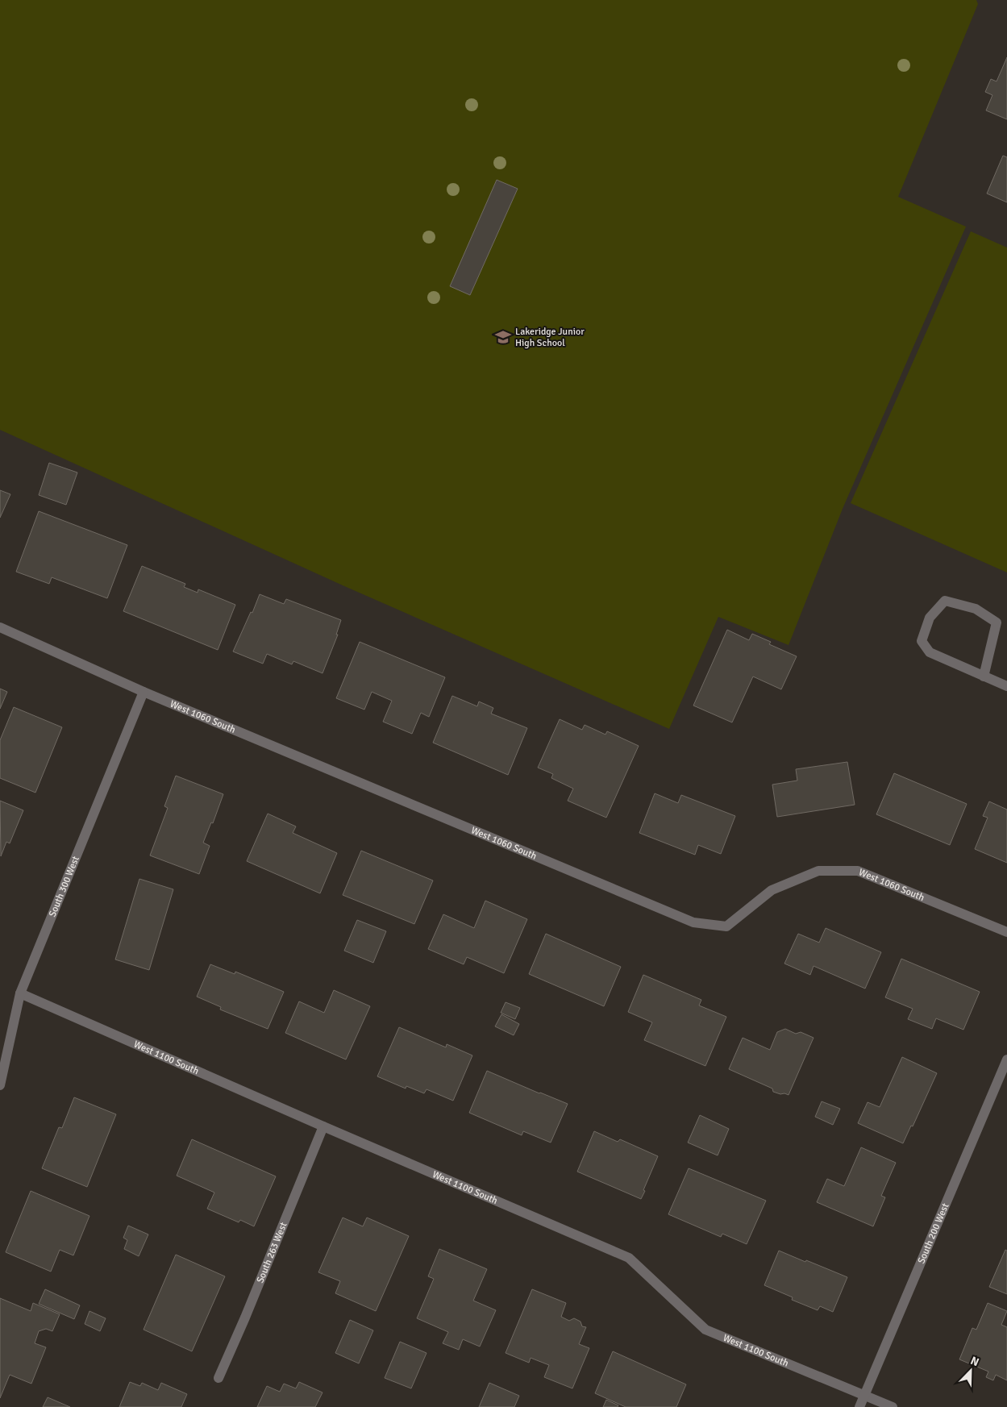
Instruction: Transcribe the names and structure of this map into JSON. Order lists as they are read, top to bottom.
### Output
{
  "streets": {
    "street": [
      "West 1060 South",
      "South 300 West",
      "West 1100 South",
      "South 200 West",
      "South 263 West"
    ]
  },
  "crossings": [
    ["West 1060 South", "South 300 West"],
    ["South 300 West", "West 1100 South"],
    ["West 1100 South", "South 200 West"],
    ["West 1100 South", "South 263 West"]
  ],
  "places": {
    "school or university": ["Lakeridge Junior High School"]
  },
  "north": "top right"
}
